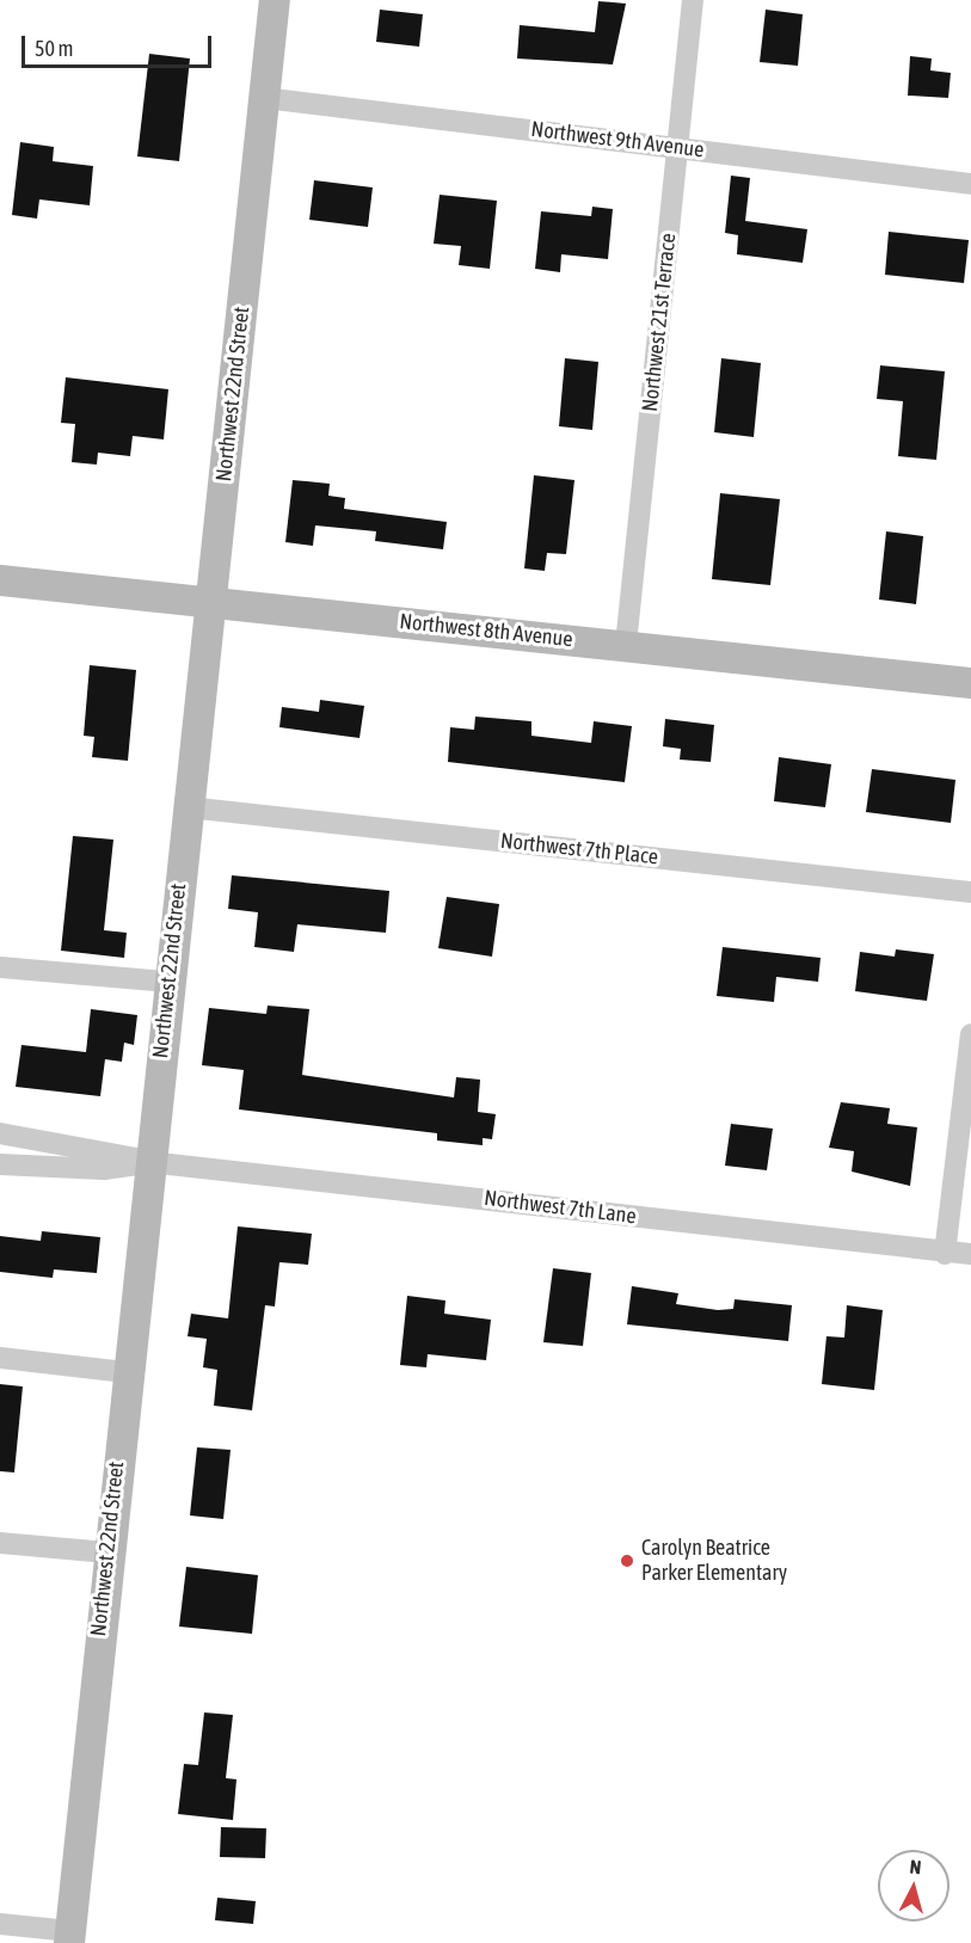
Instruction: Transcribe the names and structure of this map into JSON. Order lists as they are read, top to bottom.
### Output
{
  "streets": {
    "street": [
      "Northwest 9th Avenue",
      "Northwest 21st Terrace",
      "Northwest 22nd Street",
      "Northwest 8th Avenue",
      "Northwest 7th Place",
      "Northwest 7th Lane"
    ]
  },
  "crossings": [
    ["Northwest 9th Avenue", "Northwest 21st Terrace"],
    ["Northwest 9th Avenue", "Northwest 22nd Street"],
    ["Northwest 21st Terrace", "Northwest 8th Avenue"],
    ["Northwest 22nd Street", "Northwest 8th Avenue"],
    ["Northwest 22nd Street", "Northwest 7th Place"],
    ["Northwest 22nd Street", "Northwest 7th Lane"]
  ],
  "places": ["Carolyn Beatrice Parker Elementary"],
  "scale_bar": "50 m",
  "north": "top"
}
